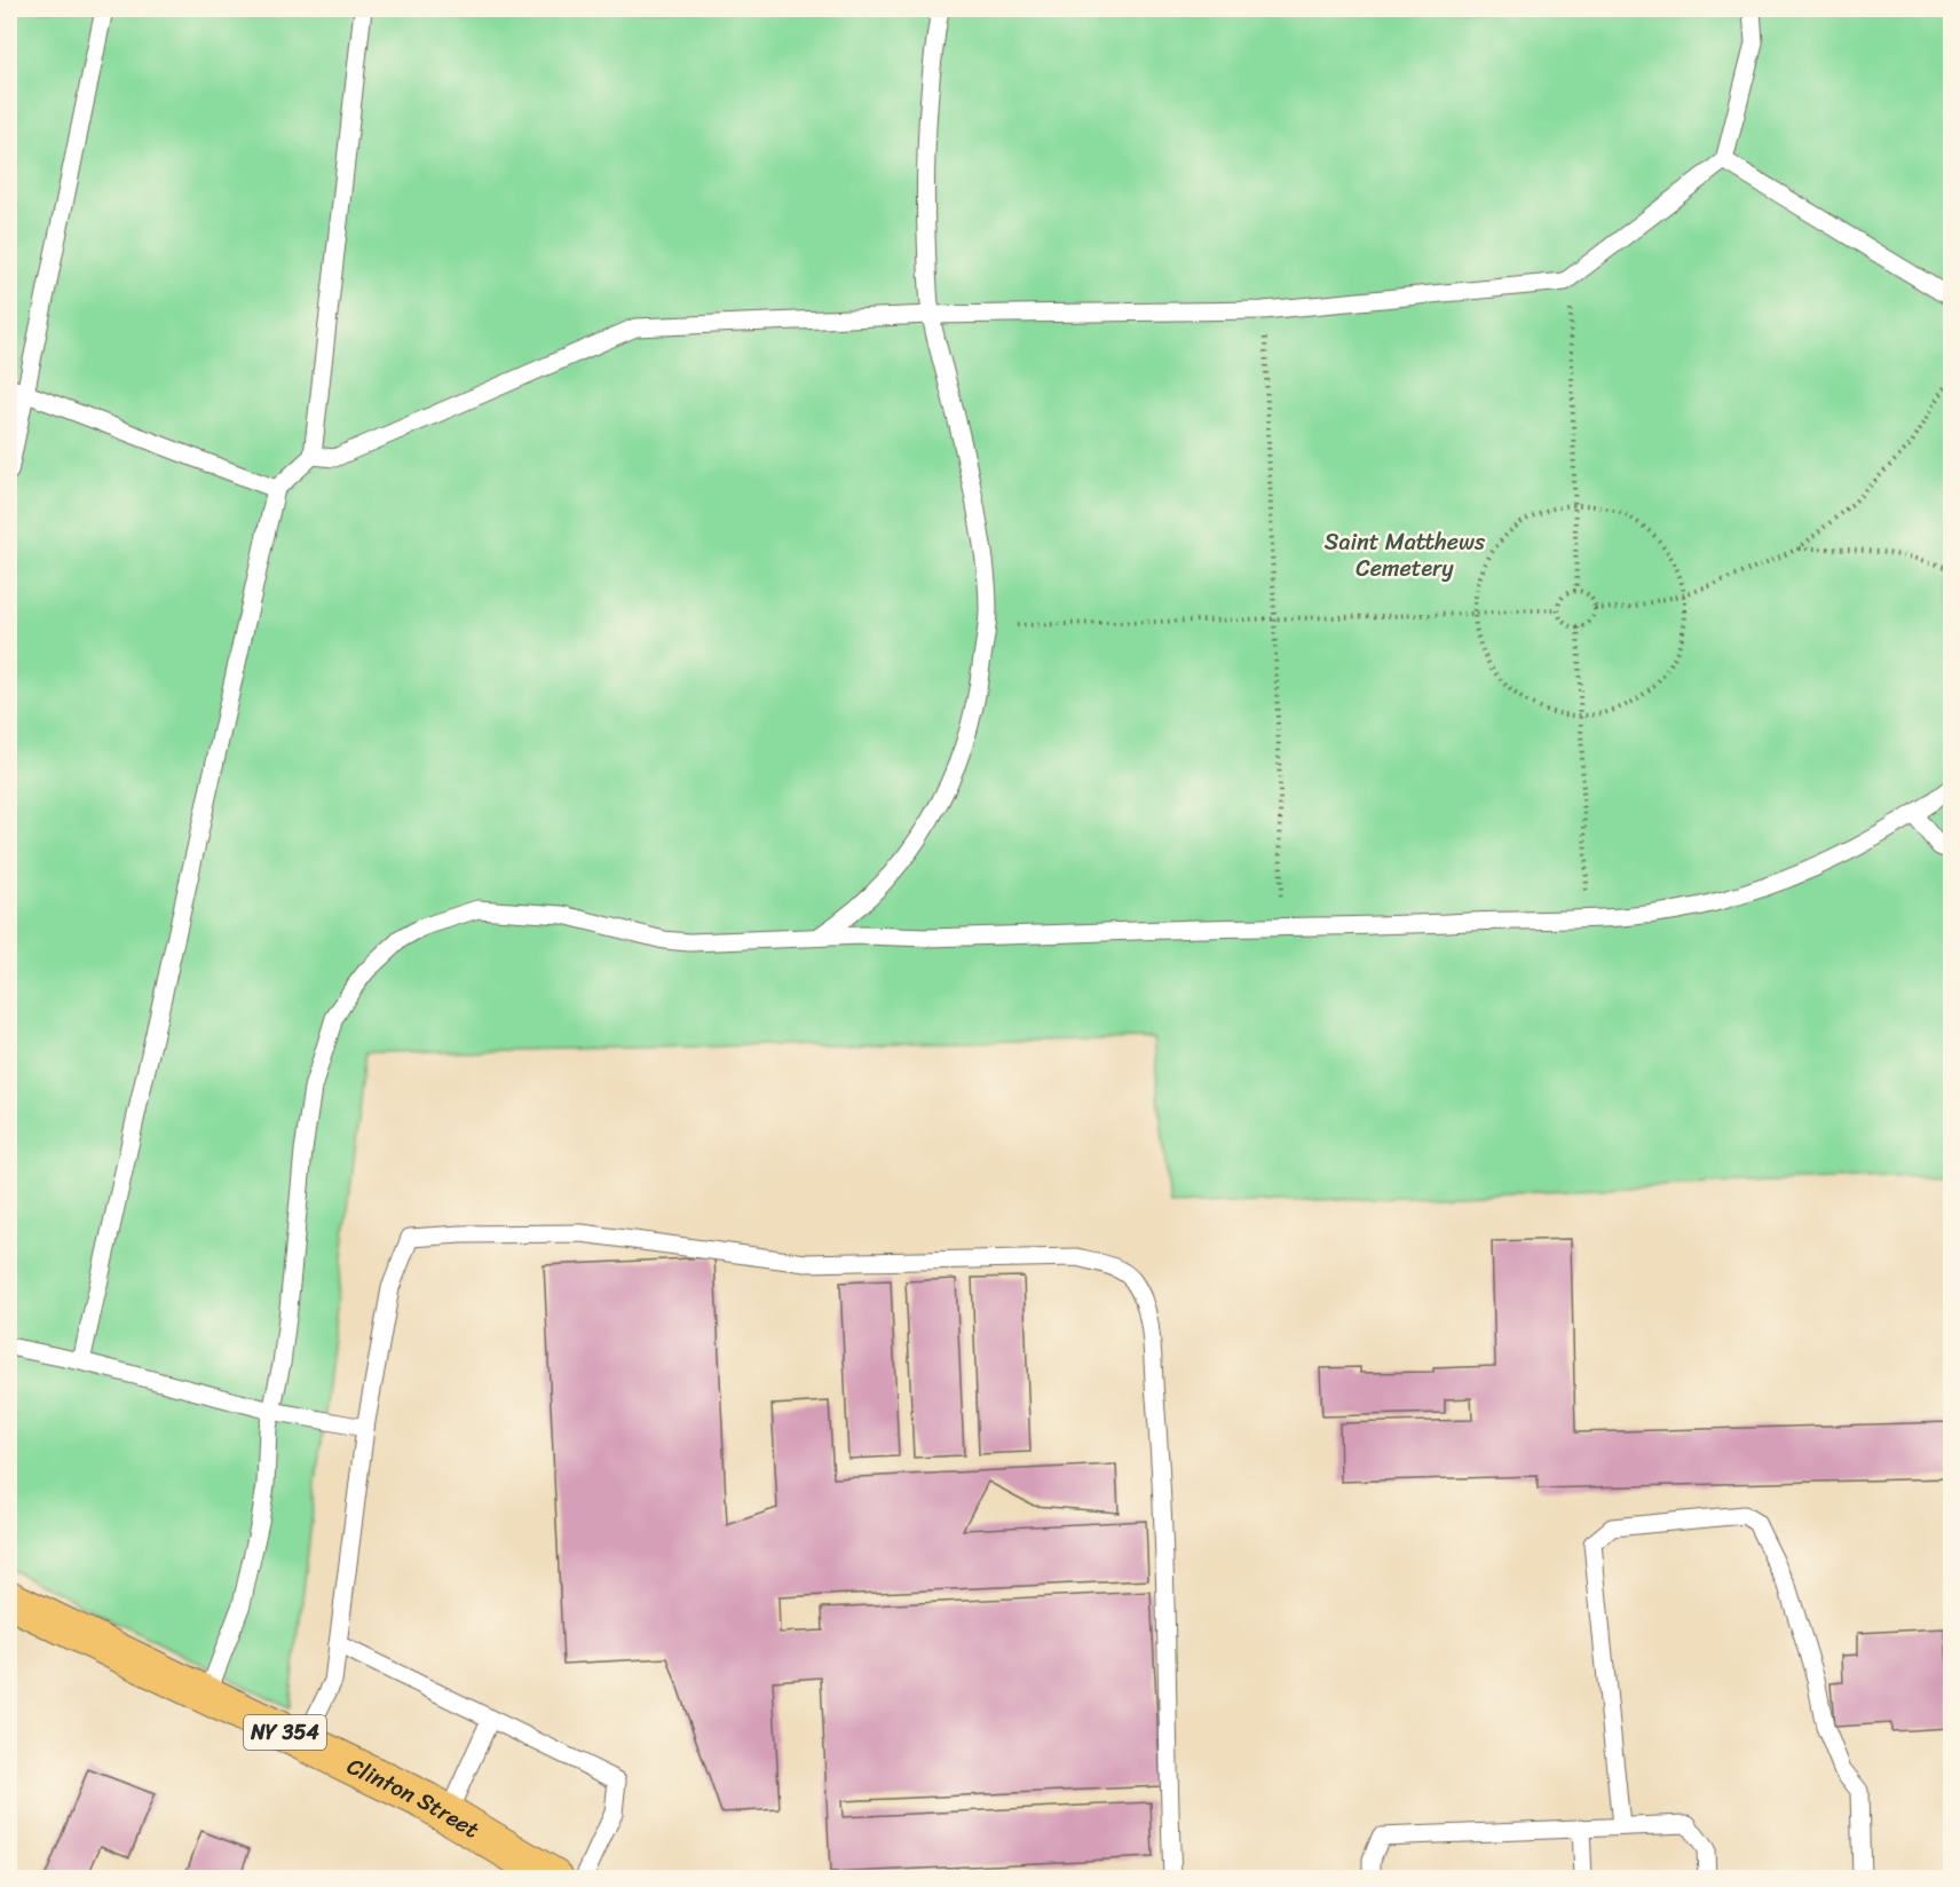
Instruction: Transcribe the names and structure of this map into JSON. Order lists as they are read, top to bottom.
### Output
{
  "streets": {
    "main road": ["NY 354", "Clinton Street"]
  },
  "parks": ["Saint Matthews Cemetery"]
}
